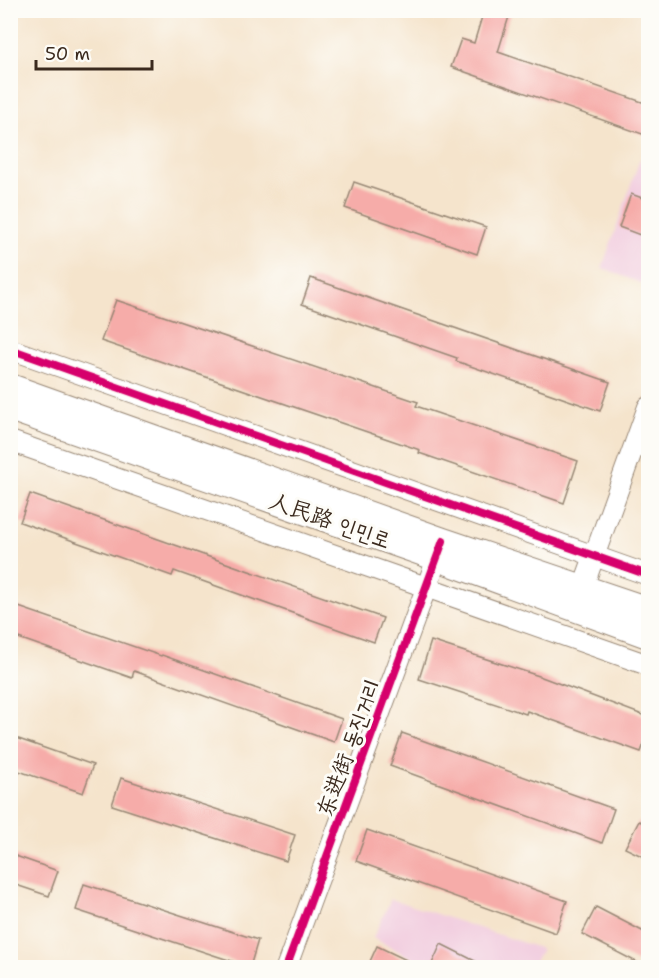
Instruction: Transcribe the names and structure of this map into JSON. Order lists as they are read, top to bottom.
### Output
{
  "streets": {
    "main road": ["人民路 인민로"],
    "street": ["东进街 동진거리"]
  },
  "crossings": [
    ["人民路 인민로", "东进街 동진거리"]
  ],
  "scale_bar": "50 m"
}
